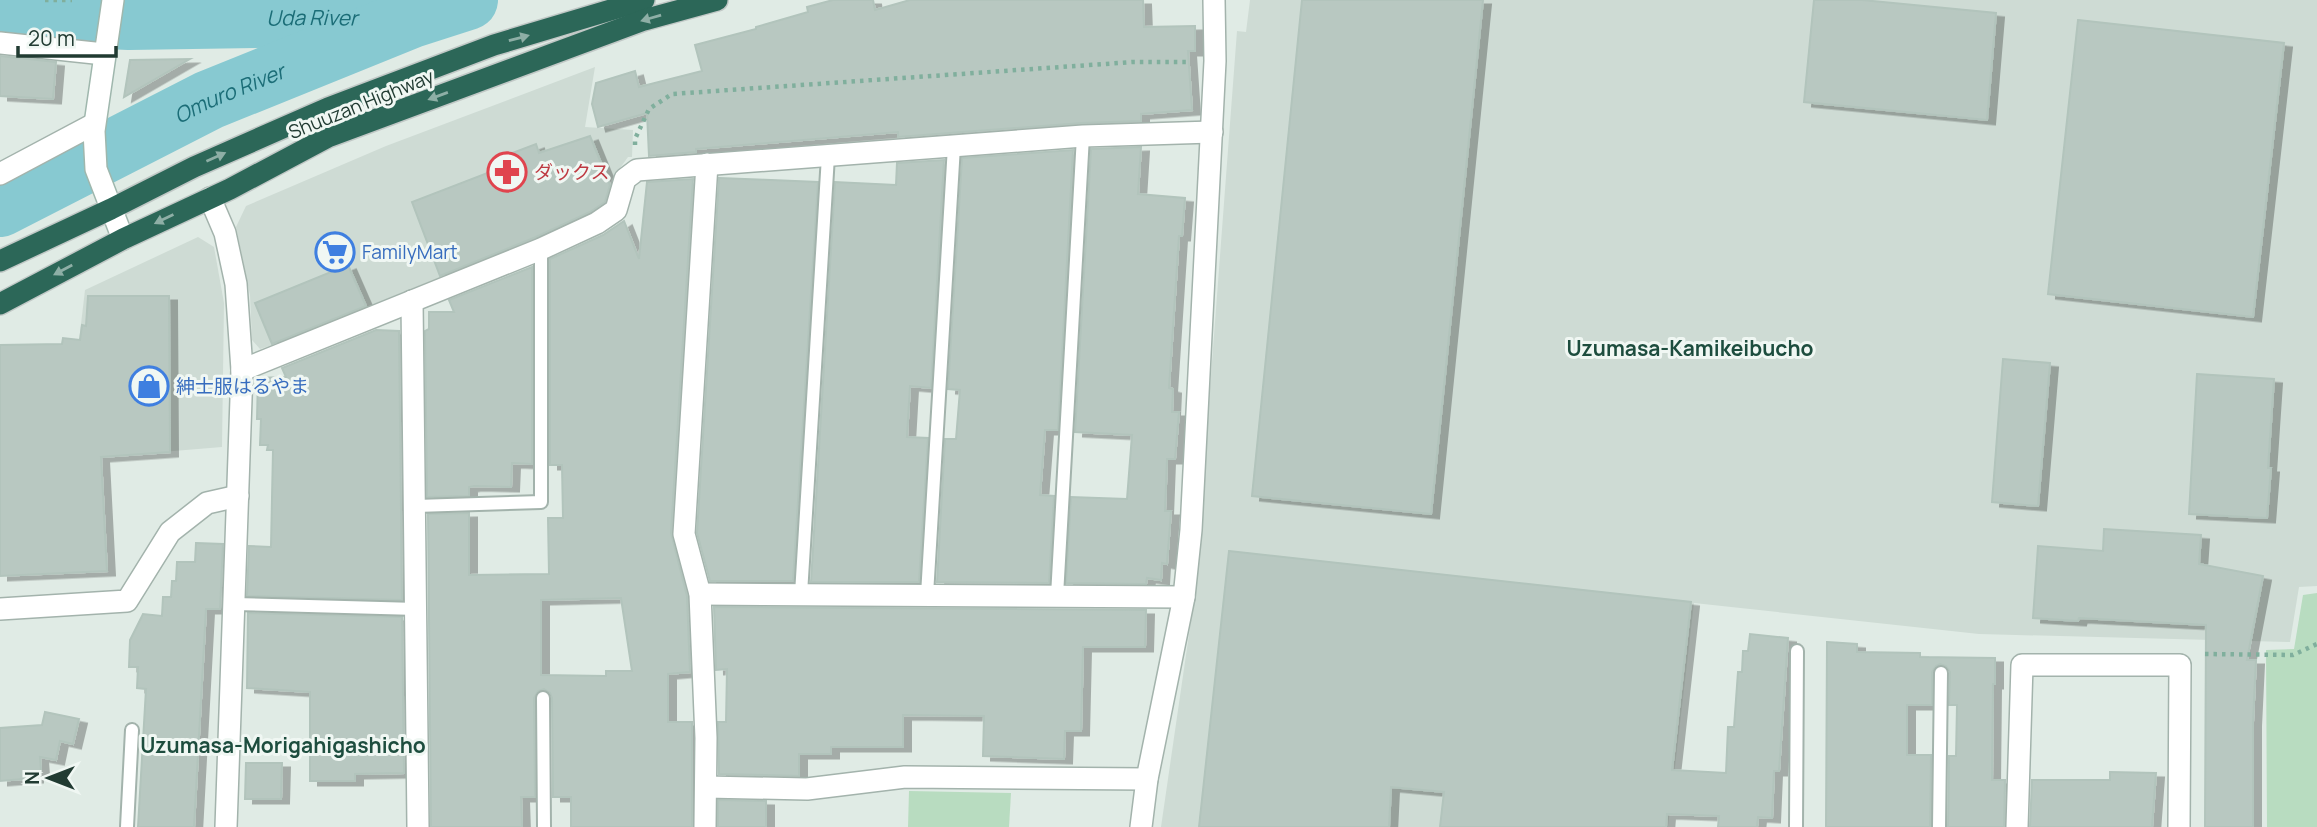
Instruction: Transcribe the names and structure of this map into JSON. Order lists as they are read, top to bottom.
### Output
{
  "streets": {
    "highway": ["Shuuzan Highway"]
  },
  "districts": ["Uzumasa-Kamikeibucho", "Uzumasa-Morigahigashicho"],
  "water": ["Uda River", "Omuro River"],
  "places": {
    "pharmacy": ["ダックス"],
    "supermarket": ["FamilyMart"],
    "shop": ["紳士服はるやま"]
  },
  "scale_bar": "20 m",
  "north": "left"
}
